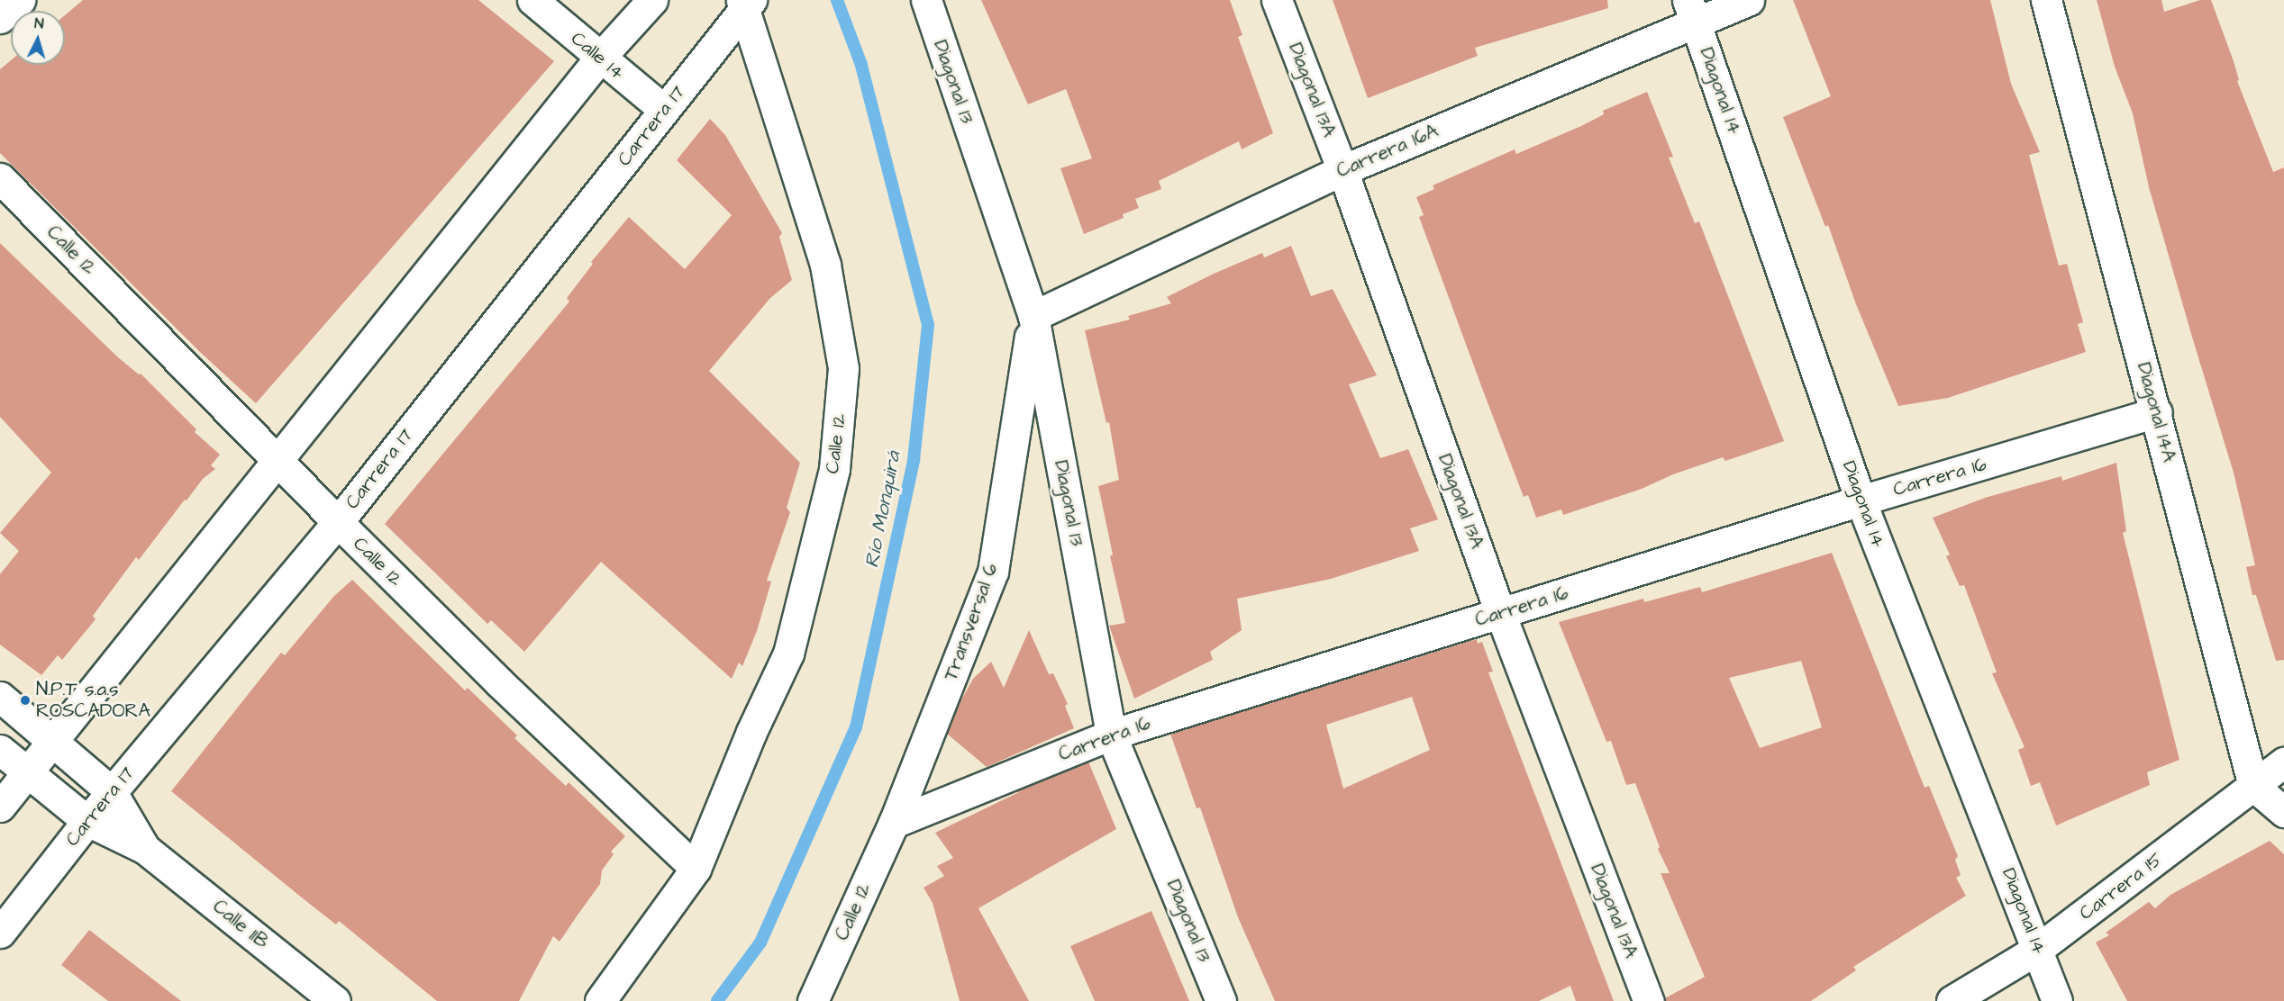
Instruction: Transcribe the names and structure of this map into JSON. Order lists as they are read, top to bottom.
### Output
{
  "streets": {
    "street": [
      "Calle 14",
      "Diagonal 13",
      "Diagonal 13A",
      "Diagonal 14",
      "Carrera 17",
      "Carrera 16A",
      "Calle 12",
      "Diagonal 14A",
      "Carrera 16",
      "Transversal 6",
      "Carrera 15",
      "Calle 11B"
    ]
  },
  "crossings": [
    ["Calle 14", "Carrera 17"],
    ["Diagonal 13", "Carrera 16A"],
    ["Diagonal 13", "Carrera 16"],
    ["Diagonal 13", "Transversal 6"],
    ["Diagonal 13A", "Carrera 16A"],
    ["Diagonal 13A", "Carrera 16"],
    ["Diagonal 14", "Carrera 16A"],
    ["Diagonal 14", "Carrera 16"],
    ["Diagonal 14", "Carrera 15"],
    ["Carrera 17", "Calle 12"],
    ["Carrera 17", "Calle 11B"],
    ["Carrera 16A", "Transversal 6"],
    ["Calle 12", "Carrera 16"],
    ["Calle 12", "Transversal 6"],
    ["Diagonal 14A", "Carrera 16"],
    ["Diagonal 14A", "Carrera 15"],
    ["Carrera 16", "Transversal 6"]
  ],
  "water": ["Río Monquirá"],
  "places": ["N.P.T s.a.s ROSCADORA"],
  "north": "top"
}
